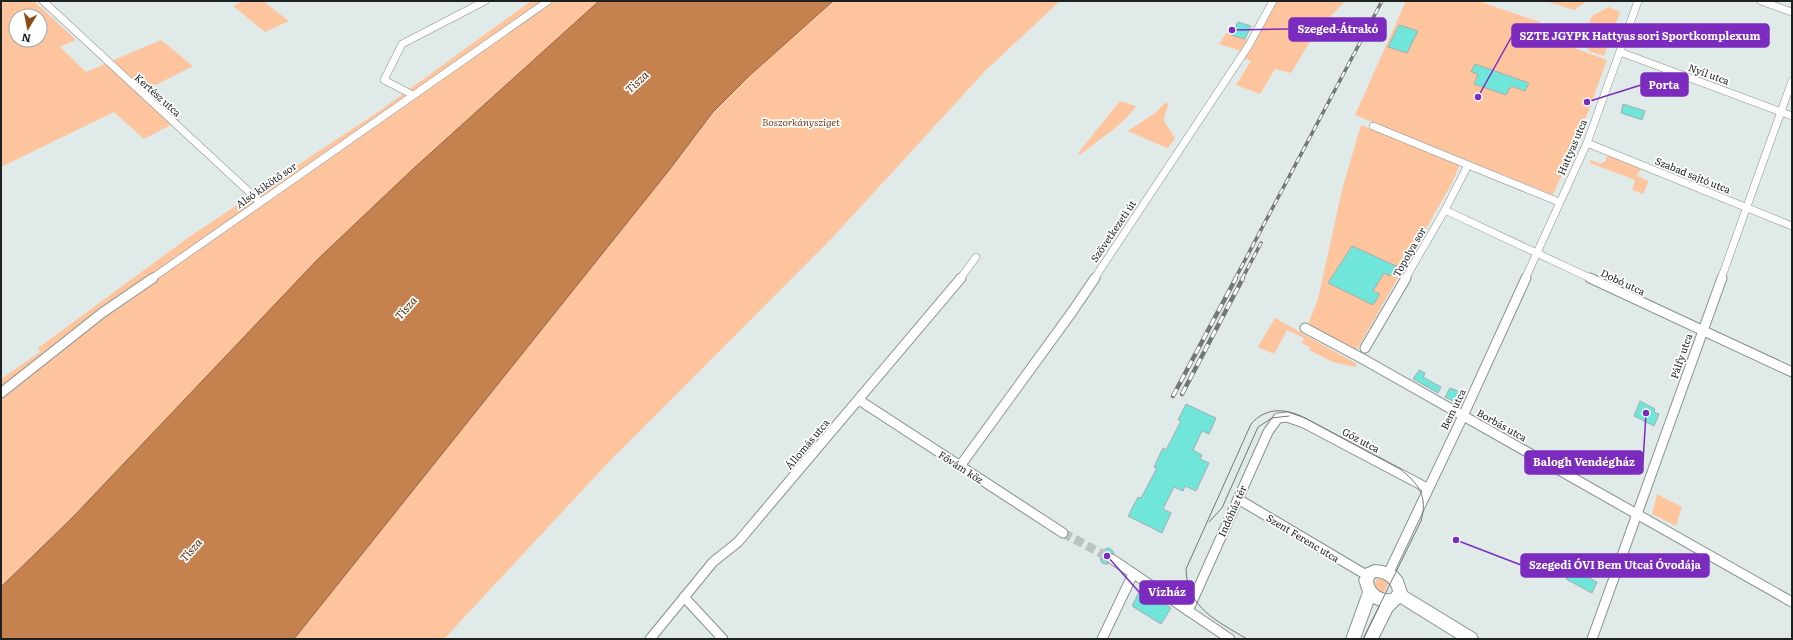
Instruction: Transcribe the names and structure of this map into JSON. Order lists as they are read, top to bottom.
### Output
{
  "streets": {
    "street": [
      "Nyíl utca",
      "Kertész utca",
      "Hattyas utca",
      "Szabad sajtó utca",
      "Alsó kikötő sor",
      "Szövetkezeti út",
      "Topolya sor",
      "Dobó utca",
      "Pálfy utca",
      "Bem utca",
      "Borbás utca",
      "Gőz utca",
      "Állomás utca",
      "Fővám köz",
      "Indóház tér",
      "Szent Ferenc utca"
    ]
  },
  "crossings": [
    ["Nyíl utca", "Hattyas utca"],
    ["Nyíl utca", "Pálfy utca"],
    ["Kertész utca", "Alsó kikötő sor"],
    ["Hattyas utca", "Szabad sajtó utca"],
    ["Hattyas utca", "Dobó utca"],
    ["Hattyas utca", "Bem utca"],
    ["Szabad sajtó utca", "Pálfy utca"],
    ["Szövetkezeti út", "Fővám köz"],
    ["Topolya sor", "Dobó utca"],
    ["Dobó utca", "Pálfy utca"],
    ["Dobó utca", "Bem utca"],
    ["Pálfy utca", "Borbás utca"],
    ["Bem utca", "Borbás utca"],
    ["Bem utca", "Gőz utca"],
    ["Bem utca", "Szent Ferenc utca"],
    ["Gőz utca", "Indóház tér"],
    ["Állomás utca", "Fővám köz"],
    ["Indóház tér", "Szent Ferenc utca"]
  ],
  "water": ["Tisza"],
  "parks": ["Boszorkánysziget"],
  "places": [
    "Szeged-Átrakó",
    "SZTE JGYPK Hattyas sori Sportkomplexum",
    "Porta",
    "Balogh Vendégház",
    "Szegedi ÓVI Bem Utcai Óvodája",
    "Vízház"
  ],
  "north": "bottom"
}
